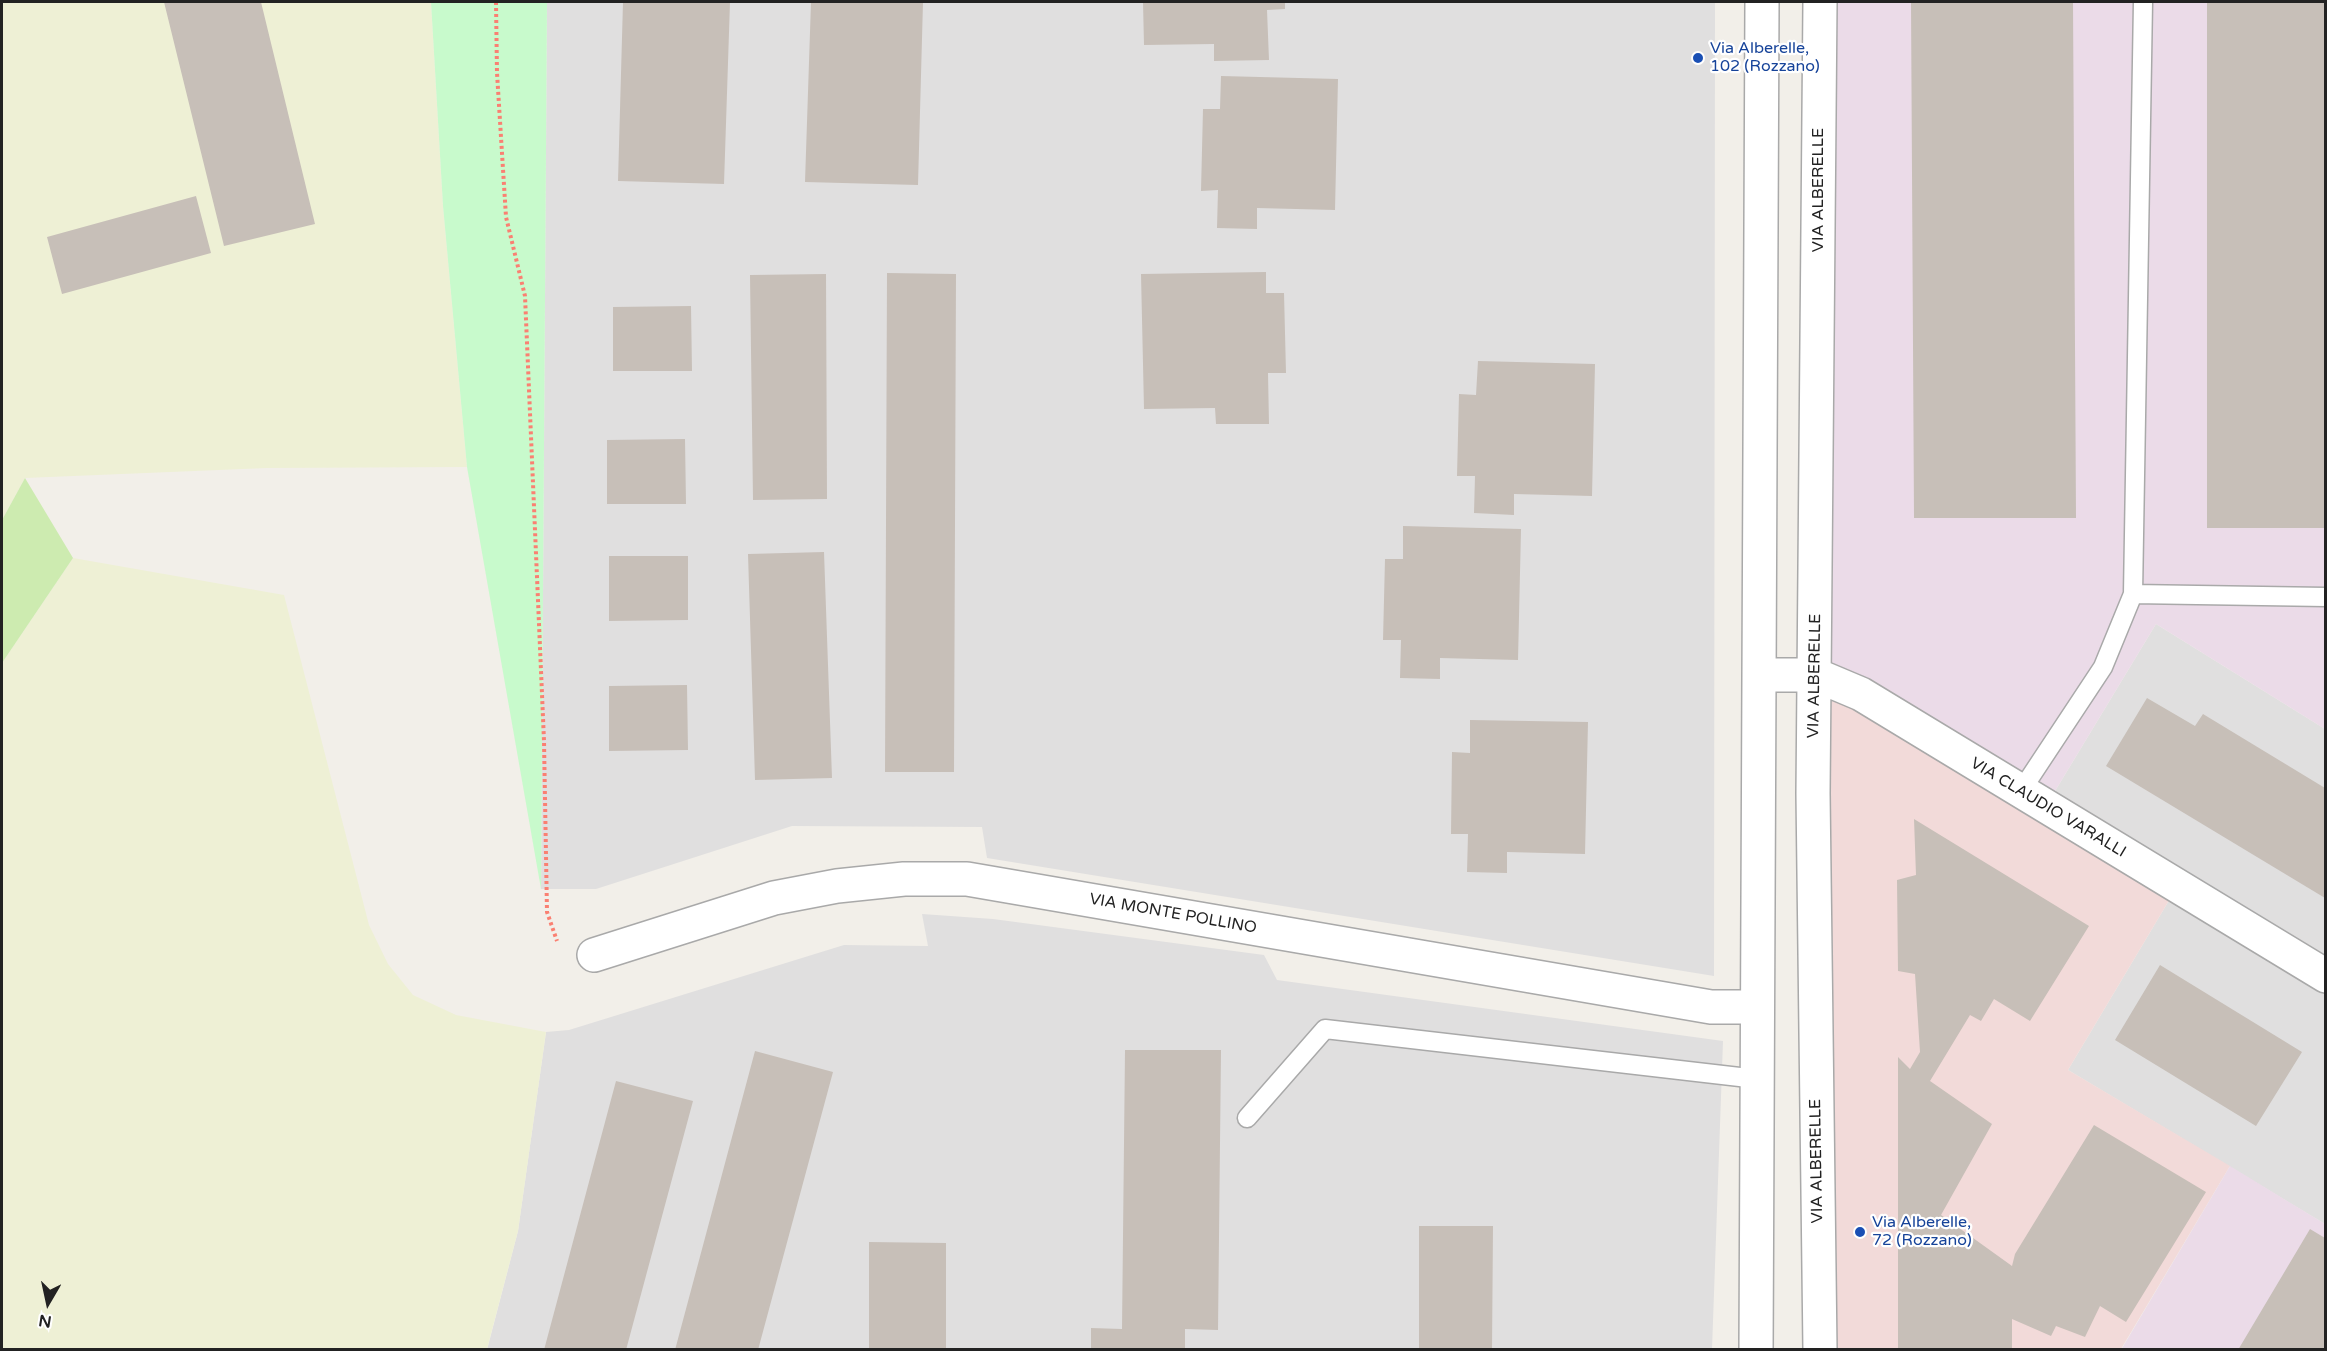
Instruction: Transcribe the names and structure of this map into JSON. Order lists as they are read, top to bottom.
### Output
{
  "streets": {
    "street": ["VIA ALBERELLE", "VIA CLAUDIO VARALLI", "VIA MONTE POLLINO"]
  },
  "crossings": [
    ["VIA ALBERELLE", "VIA CLAUDIO VARALLI"]
  ],
  "places": ["Via Alberelle, 102 (Rozzano)", "Via Alberelle, 72 (Rozzano)"],
  "north": "bottom"
}
